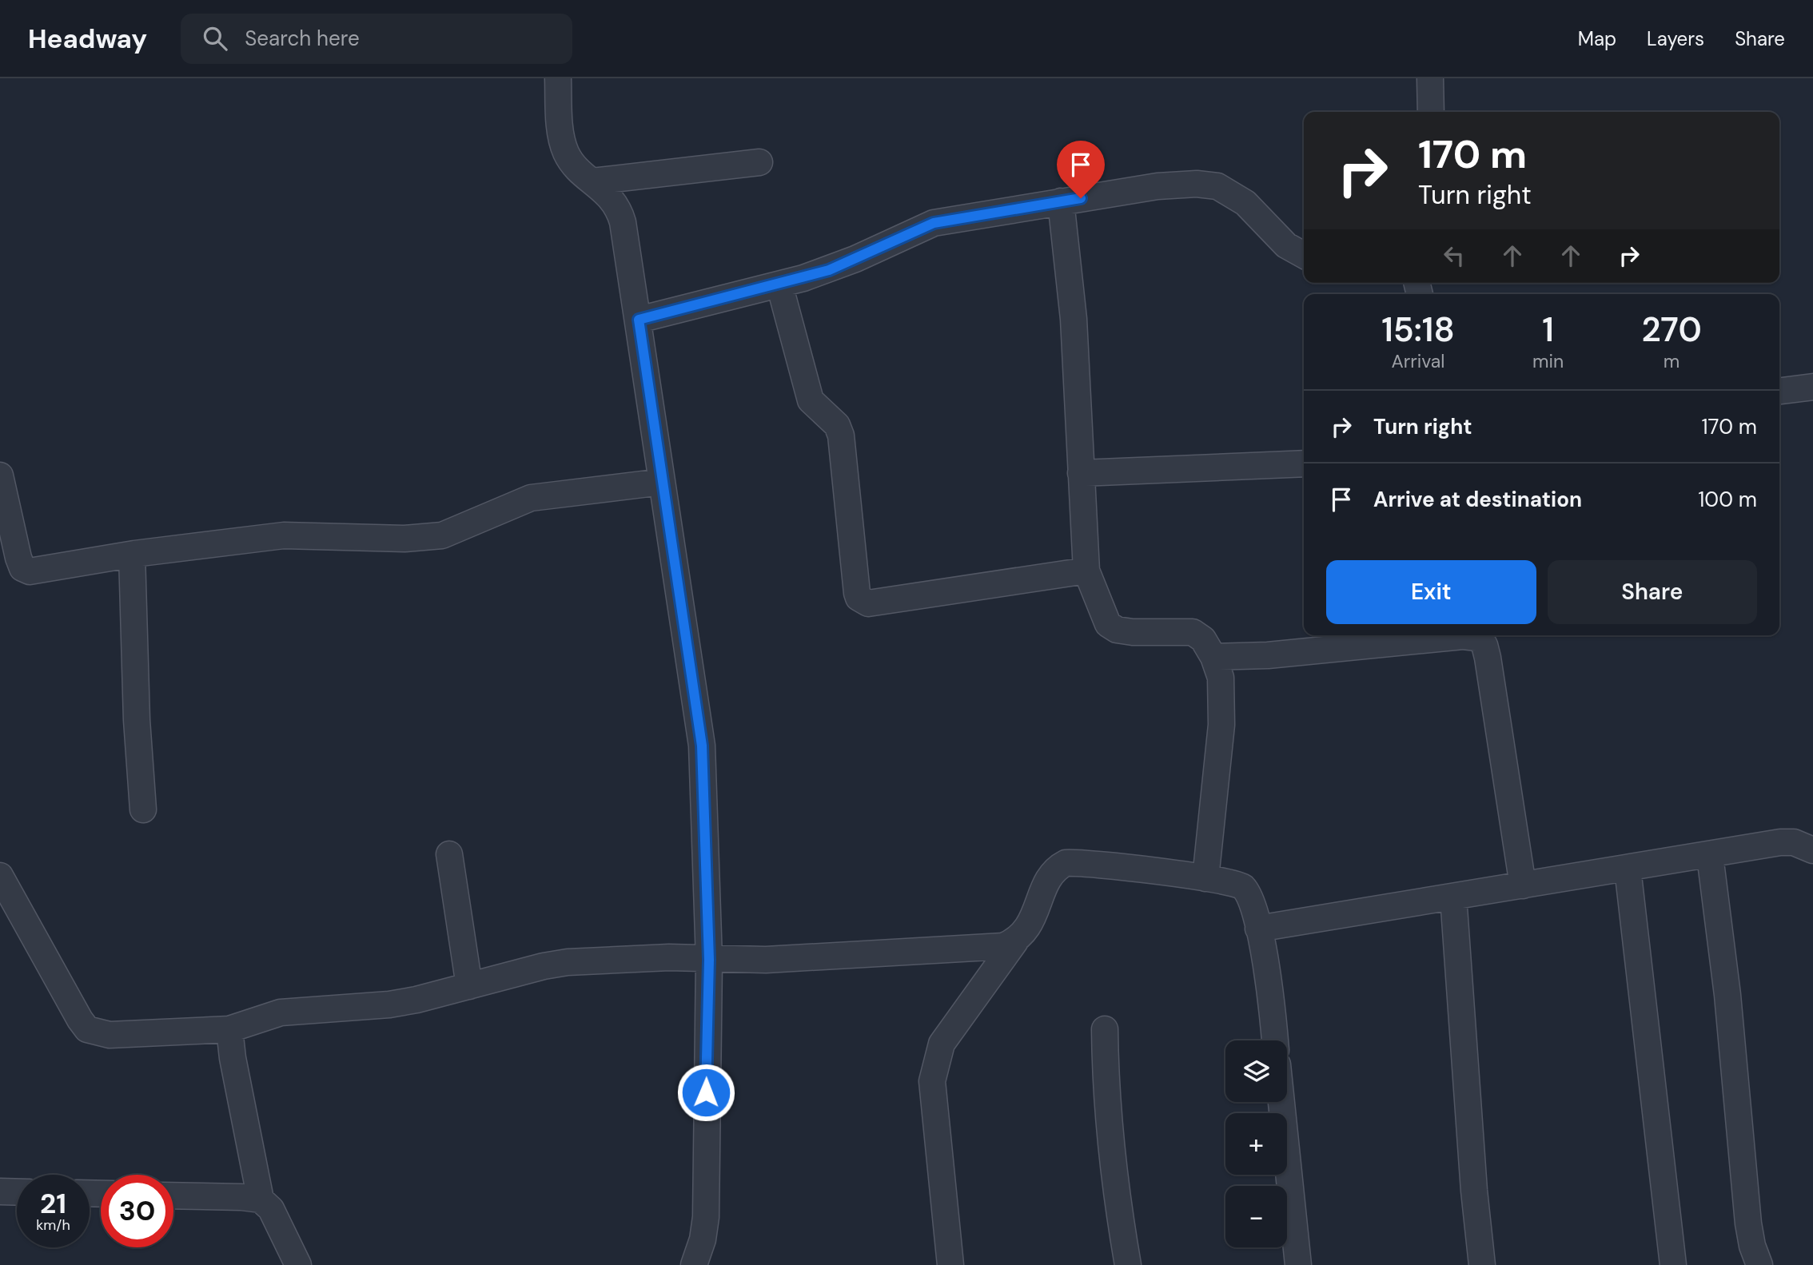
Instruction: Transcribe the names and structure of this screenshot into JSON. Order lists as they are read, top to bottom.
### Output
{
  "page": {
    "header": "Headway",
    "search": "Search here",
    "nav": ["Map", "Layers", "Share"],
    "turn": ["170 m", "Turn right"],
    "eta": [
      "15:18",
      "Arrival",
      "1",
      "min",
      "270",
      "m"
    ],
    "list": [
      {
        "name": "Turn right",
        "value": "170 m"
      },
      {
        "name": "Arrive at destination",
        "value": "100 m"
      }
    ],
    "buttons": ["Exit", "Share"],
    "map_buttons": ["+", "−"],
    "speed": "21 km/h",
    "limit": "30"
  }
}
